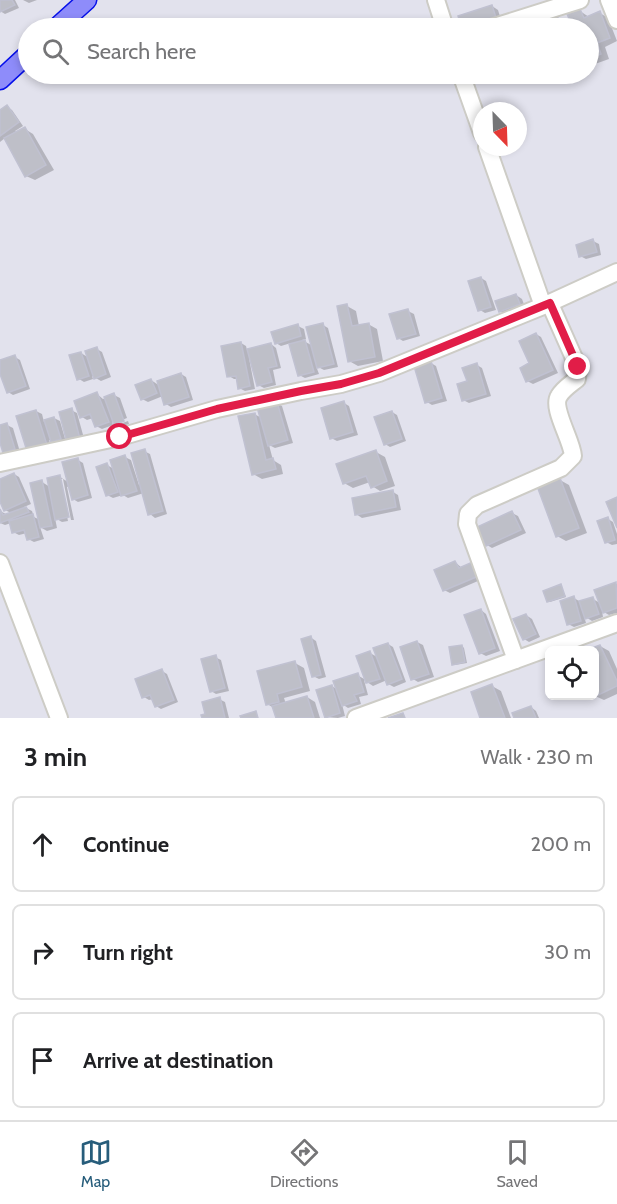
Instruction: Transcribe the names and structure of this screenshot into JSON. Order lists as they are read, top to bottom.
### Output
{
  "north": "bottom right",
  "page": {
    "search": "Search here",
    "heading": ["3 min", "Walk · 230 m"],
    "list": [
      ["Continue", "200 m"],
      ["Turn right", "30 m"],
      "Arrive at destination"
    ],
    "nav": ["Map", "Directions", "Saved"]
  }
}
